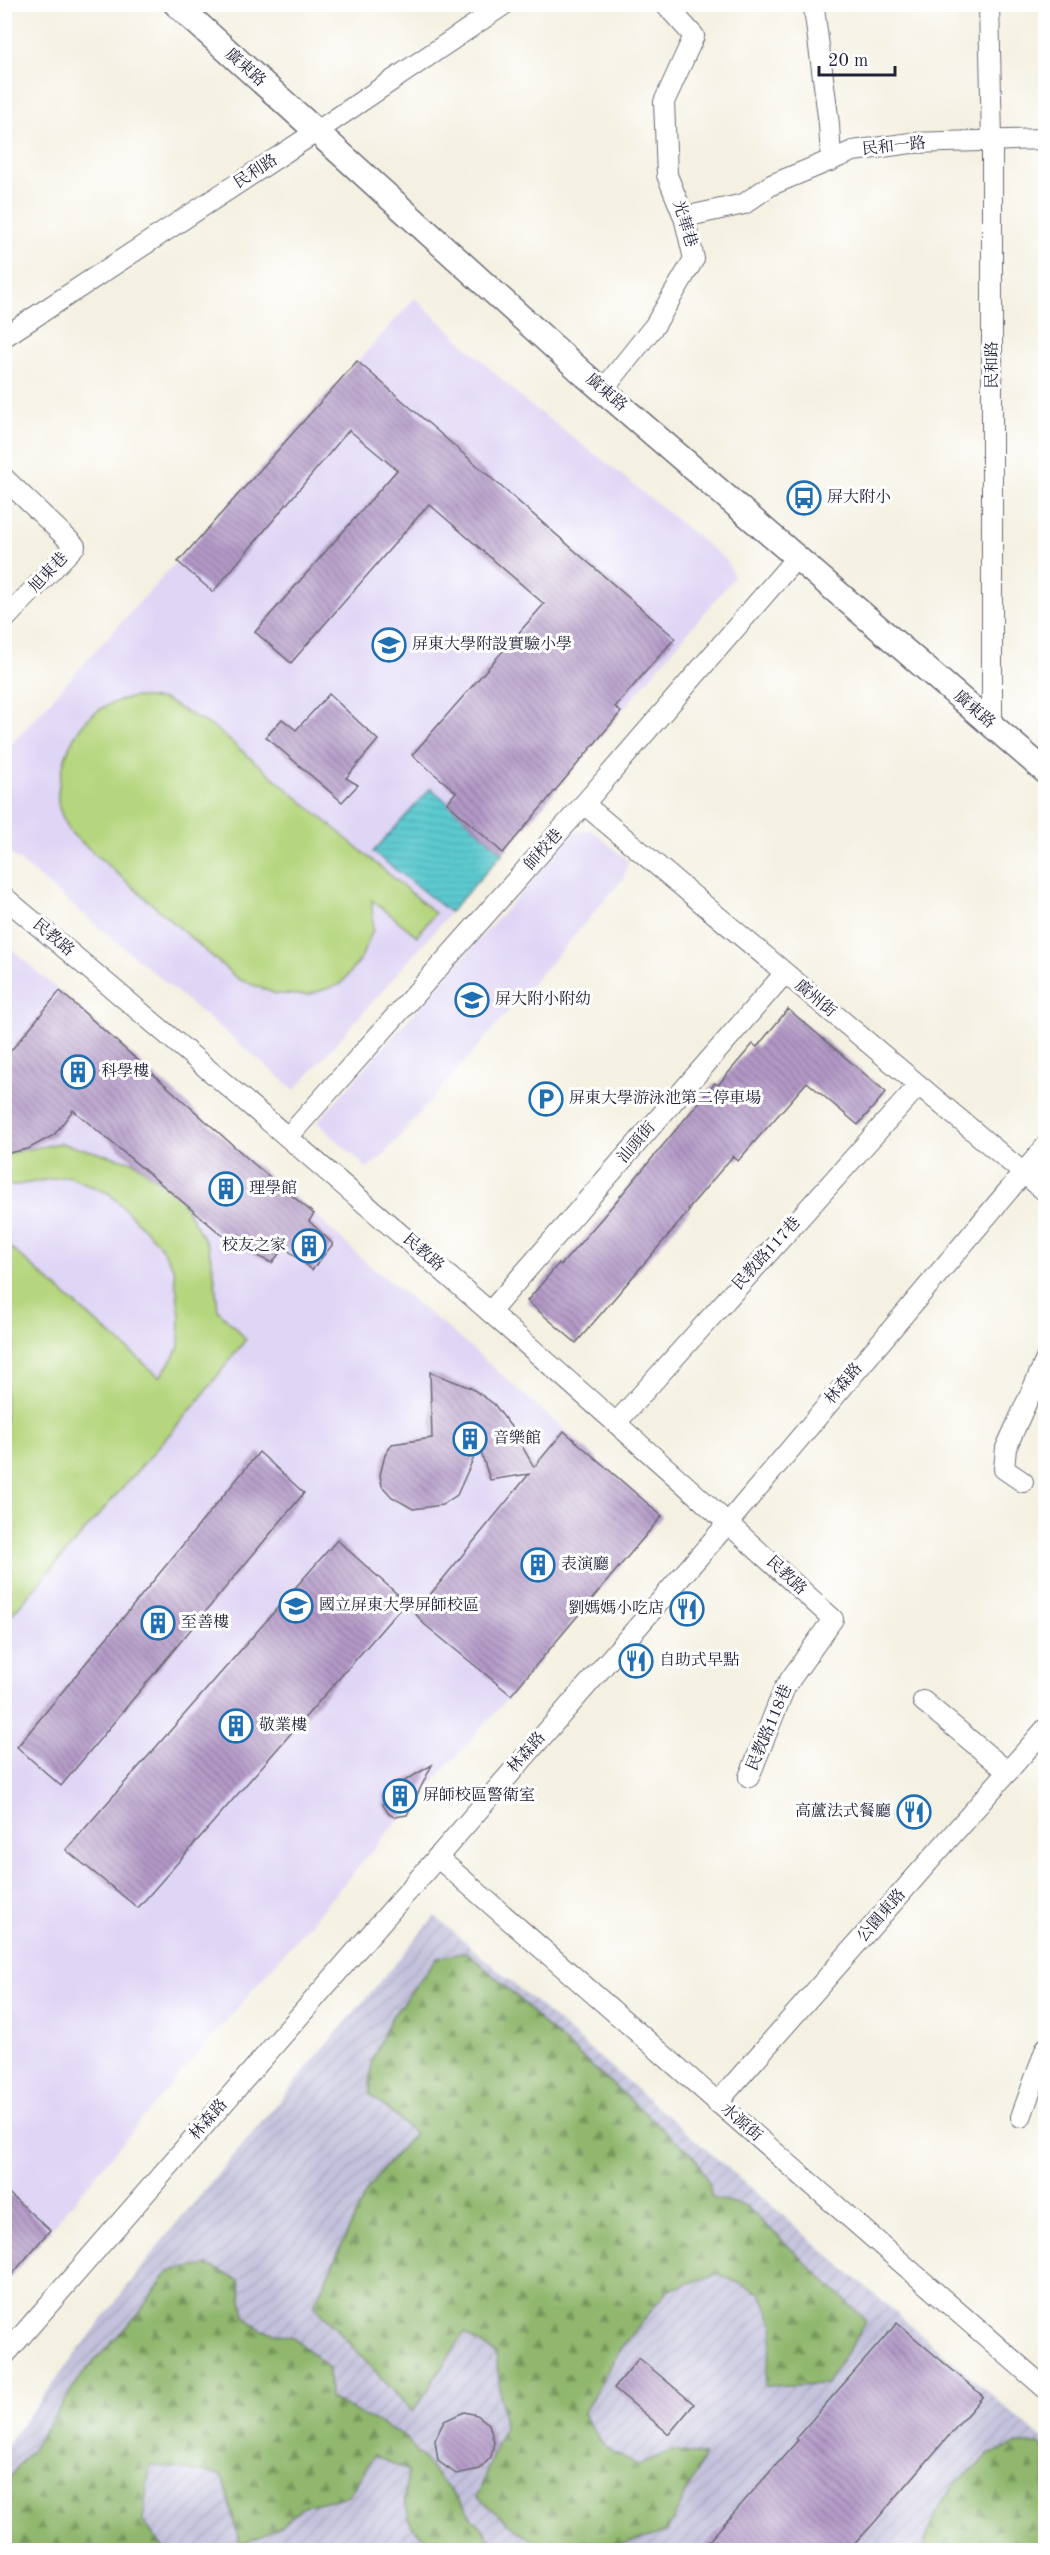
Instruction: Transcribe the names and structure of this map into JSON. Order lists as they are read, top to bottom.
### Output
{
  "streets": {
    "street": [
      "廣東路",
      "民和一路",
      "民利路",
      "光華巷",
      "民和路",
      "旭東巷",
      "師校巷",
      "民教路",
      "廣州街",
      "汕頭街",
      "民教路117巷",
      "林森路",
      "民教路118巷",
      "公園東路",
      "水源街"
    ]
  },
  "crossings": [
    ["廣東路", "民利路"],
    ["廣東路", "光華巷"],
    ["廣東路", "民和路"],
    ["廣東路", "師校巷"],
    ["民和一路", "光華巷"],
    ["民和一路", "民和路"],
    ["師校巷", "民教路"],
    ["師校巷", "廣州街"],
    ["民教路", "汕頭街"],
    ["民教路", "民教路117巷"],
    ["民教路", "林森路"],
    ["民教路", "民教路118巷"],
    ["廣州街", "汕頭街"],
    ["廣州街", "民教路117巷"],
    ["廣州街", "林森路"],
    ["林森路", "水源街"],
    ["公園東路", "水源街"]
  ],
  "places": {
    "bus stop": ["屏大附小"],
    "school or university": ["屏東大學附設實驗小學", "屏大附小附幼", "國立屏東大學屏師校區"],
    "building": [
      "科學樓",
      "理學館",
      "校友之家",
      "音樂館",
      "表演廳",
      "至善樓",
      "敬業樓",
      "屏師校區警衛室"
    ],
    "parking": ["屏東大學游泳池第二停車場"],
    "restaurant": ["劉媽媽小吃店", "自助式早點", "高蘆法式餐廳"]
  },
  "scale_bar": "20 m"
}
